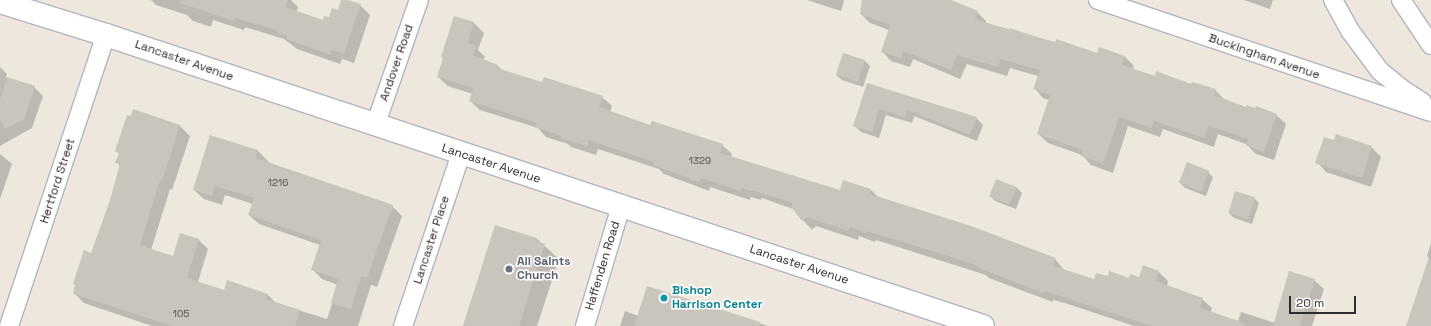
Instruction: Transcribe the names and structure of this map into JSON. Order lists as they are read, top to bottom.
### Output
{
  "streets": {
    "street": [
      "Buckingham Avenue",
      "Lancaster Avenue",
      "Andover Road",
      "Hertford Street",
      "Lancaster Place",
      "Haffenden Road"
    ]
  },
  "crossings": [
    ["Lancaster Avenue", "Andover Road"],
    ["Lancaster Avenue", "Hertford Street"],
    ["Lancaster Avenue", "Lancaster Place"],
    ["Lancaster Avenue", "Haffenden Road"]
  ],
  "places": ["All Saints Church", "Bishop Harrison Center"],
  "house_numbers": ["1329", "1216", "105"],
  "scale_bar": "20 m"
}
